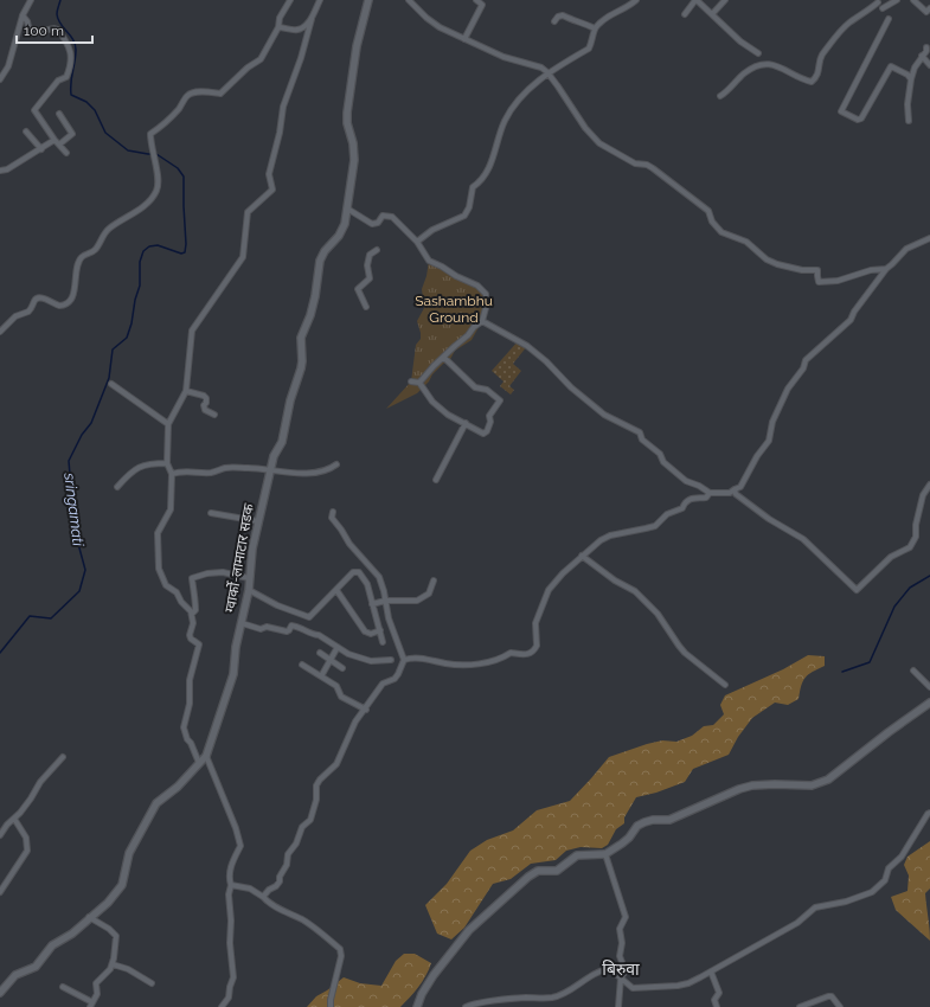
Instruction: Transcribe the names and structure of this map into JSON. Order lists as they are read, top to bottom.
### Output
{
  "streets": {
    "main road": ["ग्वार्को-लामाटार सडक"]
  },
  "districts": ["बिरुवा"],
  "water": ["sringamati"],
  "parks": ["Sashambhu Ground"],
  "scale_bar": "100 m"
}
